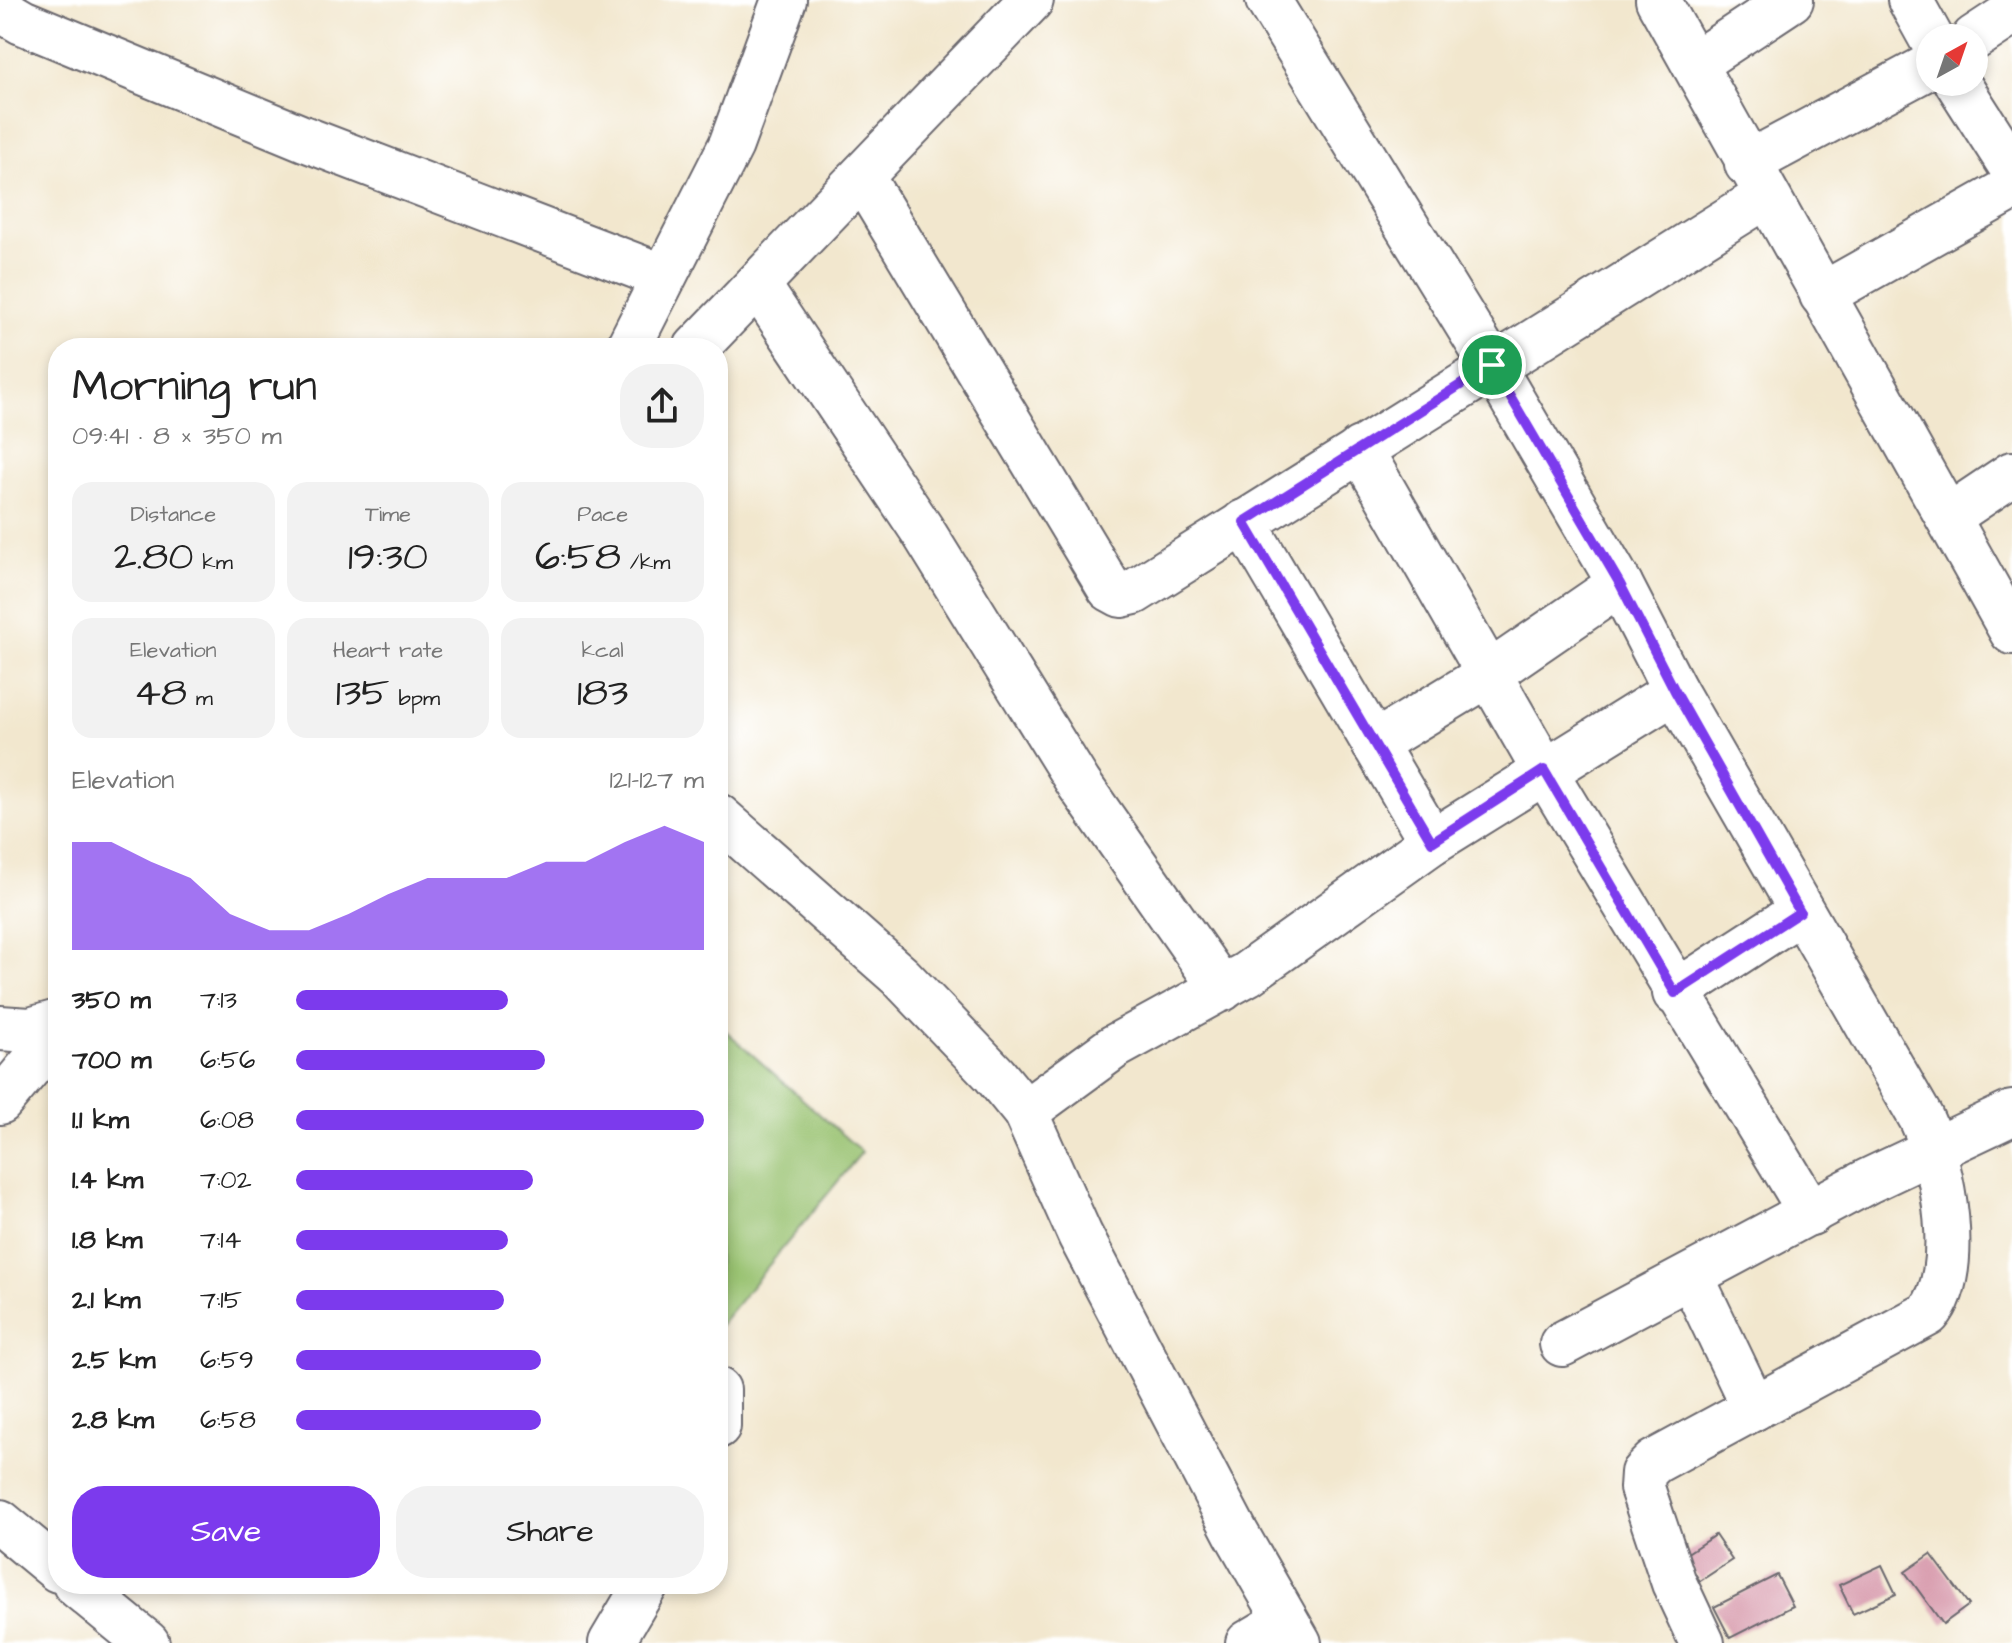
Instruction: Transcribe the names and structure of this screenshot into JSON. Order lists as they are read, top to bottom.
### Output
{
  "north": "top right",
  "page": {
    "heading": ["Morning run", "09:41 · 8 × 350 m"],
    "stats": [
      ["Distance", "2.80 km"],
      ["Time", "19:30"],
      ["Pace", "6:58 /km"],
      ["Elevation", "48 m"],
      ["Heart rate", "135 bpm"],
      ["kcal", "183"]
    ],
    "chart": ["Elevation", "121–127 m"],
    "list": [
      {
        "name": "350 m",
        "note": "7:13"
      },
      {
        "name": "700 m",
        "note": "6:56"
      },
      {
        "name": "1.1 km",
        "note": "6:08"
      },
      {
        "name": "1.4 km",
        "note": "7:02"
      },
      {
        "name": "1.8 km",
        "note": "7:14"
      },
      {
        "name": "2.1 km",
        "note": "7:15"
      },
      {
        "name": "2.5 km",
        "note": "6:59"
      },
      {
        "name": "2.8 km",
        "note": "6:58"
      }
    ],
    "buttons": ["Save", "Share"]
  }
}
